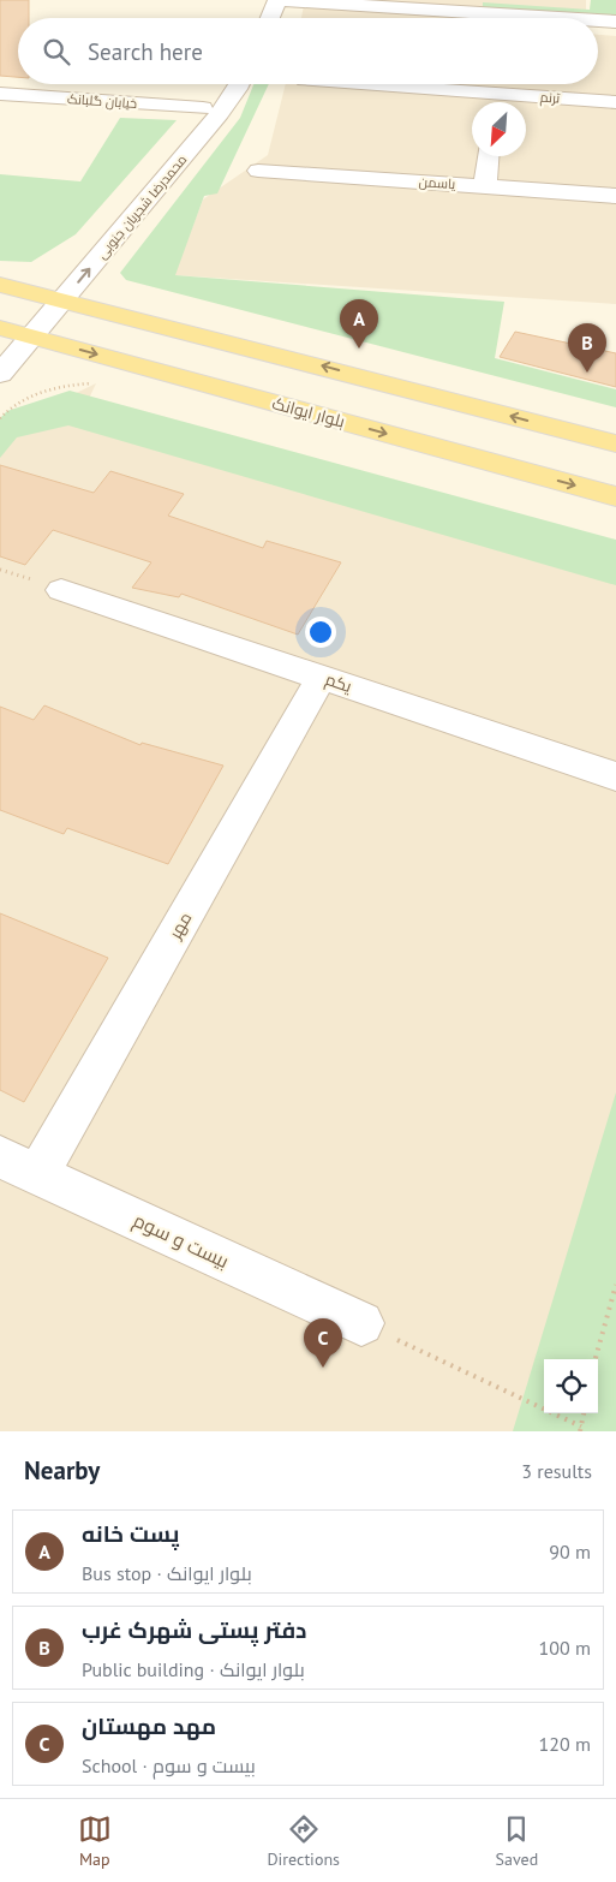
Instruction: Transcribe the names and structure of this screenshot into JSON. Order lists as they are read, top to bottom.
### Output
{
  "streets": {
    "main road": ["بلوار ایوانک"],
    "street": [
      "ترنم",
      "خیابان گلبانک",
      "یاسمن",
      "محمدرضا شجریان جنوبی",
      "یکم",
      "مهر",
      "بیست و سوم"
    ]
  },
  "crossings": [
    ["خیابان گلبانک", "محمدرضا شجریان جنوبی"],
    ["یکم", "مهر"],
    ["مهر", "بیست و سوم"]
  ],
  "north": "bottom left",
  "page": {
    "search": "Search here",
    "pins": ["A", "B", "C"],
    "heading": ["Nearby", "3 results"],
    "list": [
      {
        "mark": "A",
        "name": "پست خانه",
        "note": "Bus stop · بلوار ایوانک",
        "value": "90 m"
      },
      {
        "mark": "B",
        "name": "دفتر پستی شهرک غرب",
        "note": "Public building · بلوار ایوانک",
        "value": "100 m"
      },
      {
        "mark": "C",
        "name": "مهد مهستان",
        "note": "School · بیست و سوم",
        "value": "120 m"
      }
    ],
    "nav": ["Map", "Directions", "Saved"]
  }
}
